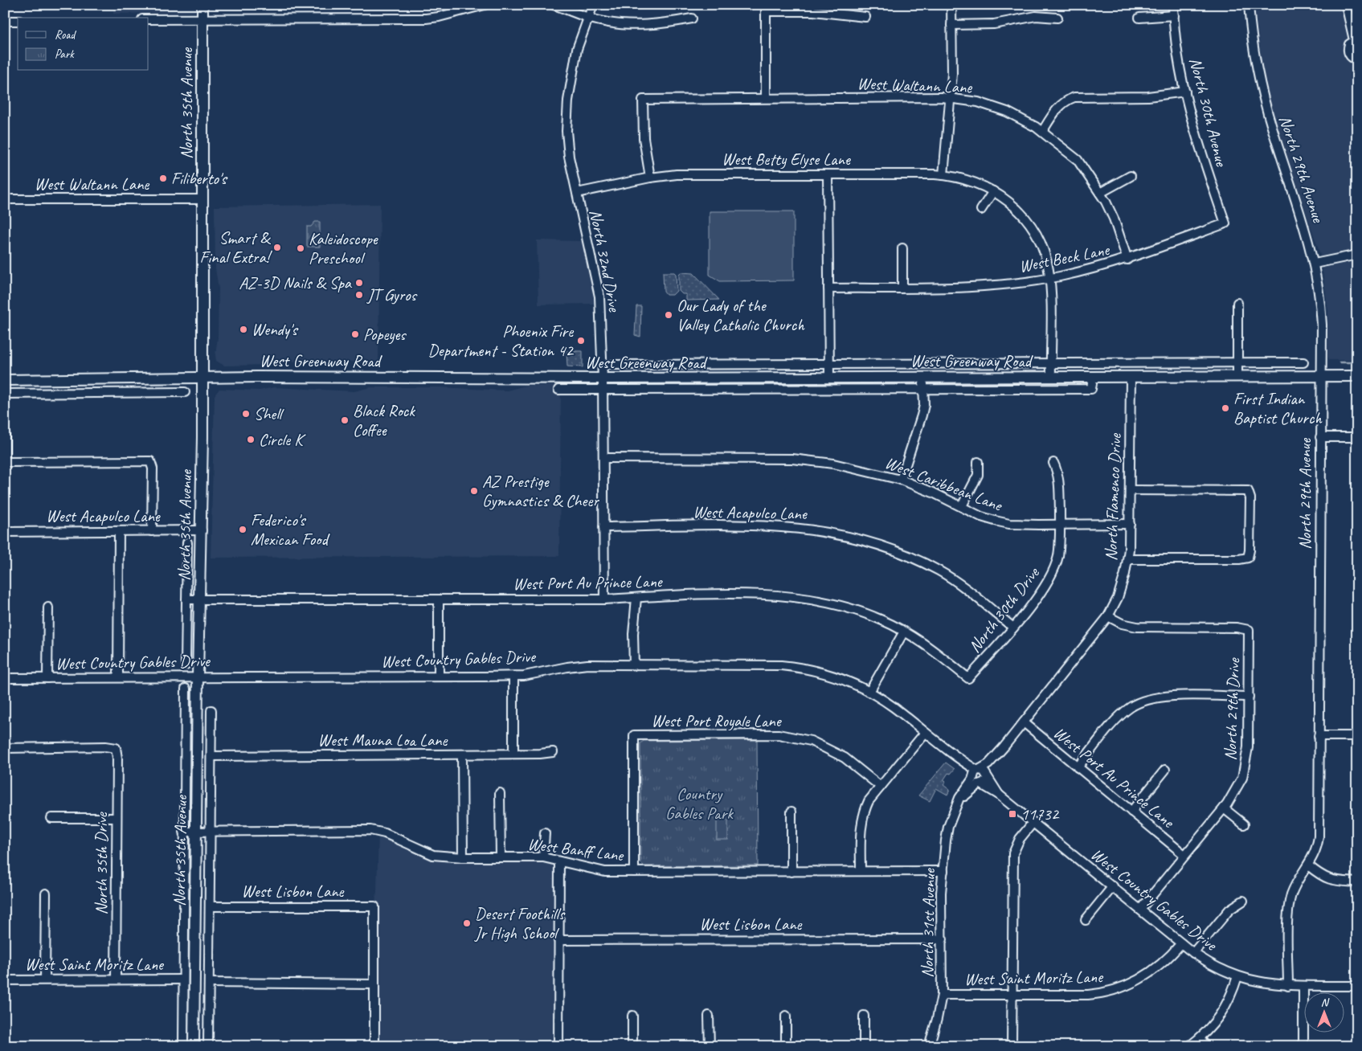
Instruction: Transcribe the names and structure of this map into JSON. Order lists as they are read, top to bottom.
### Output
{
  "streets": {
    "main road": ["North 35th Avenue", "West Greenway Road"],
    "street": [
      "West Waltann Lane",
      "North 30th Avenue",
      "West Betty Elyse Lane",
      "North 29th Avenue",
      "West Beck Lane",
      "North 32nd Drive",
      "West Caribbean Lane",
      "North Flamenco Drive",
      "West Acapulco Lane",
      "West Port Au Prince Lane",
      "North 30th Drive",
      "West Country Gables Drive",
      "North 29th Drive",
      "West Port Royale Lane",
      "West Mauna Loa Lane",
      "West Banff Lane",
      "North 35th Drive",
      "West Lisbon Lane",
      "North 31st Avenue",
      "West Saint Moritz Lane"
    ]
  },
  "crossings": [
    ["West Waltann Lane", "North 35th Avenue"],
    ["West Waltann Lane", "West Betty Elyse Lane"],
    ["North 35th Avenue", "West Greenway Road"],
    ["North 35th Avenue", "West Acapulco Lane"],
    ["North 35th Avenue", "West Port Au Prince Lane"],
    ["North 35th Avenue", "West Country Gables Drive"],
    ["North 35th Avenue", "West Mauna Loa Lane"],
    ["North 35th Avenue", "West Banff Lane"],
    ["North 35th Avenue", "West Lisbon Lane"],
    ["North 35th Avenue", "West Saint Moritz Lane"],
    ["North 30th Avenue", "West Beck Lane"],
    ["West Betty Elyse Lane", "West Beck Lane"],
    ["West Betty Elyse Lane", "North 32nd Drive"],
    ["North 29th Avenue", "West Greenway Road"],
    ["North 29th Avenue", "West Country Gables Drive"],
    ["North 32nd Drive", "West Greenway Road"],
    ["North 32nd Drive", "West Caribbean Lane"],
    ["North 32nd Drive", "West Acapulco Lane"],
    ["North 32nd Drive", "West Port Au Prince Lane"],
    ["West Greenway Road", "North Flamenco Drive"],
    ["West Caribbean Lane", "North Flamenco Drive"],
    ["West Caribbean Lane", "North 30th Drive"],
    ["North Flamenco Drive", "West Port Au Prince Lane"],
    ["North Flamenco Drive", "West Country Gables Drive"],
    ["North Flamenco Drive", "North 29th Drive"],
    ["North Flamenco Drive", "North 31st Avenue"],
    ["West Acapulco Lane", "North 30th Drive"],
    ["West Port Au Prince Lane", "North 30th Drive"],
    ["West Port Au Prince Lane", "North 29th Drive"],
    ["West Country Gables Drive", "North 29th Drive"],
    ["West Country Gables Drive", "West Saint Moritz Lane"],
    ["West Port Royale Lane", "West Banff Lane"],
    ["West Banff Lane", "North 31st Avenue"],
    ["North 35th Drive", "West Saint Moritz Lane"],
    ["West Lisbon Lane", "North 31st Avenue"],
    ["North 31st Avenue", "West Saint Moritz Lane"]
  ],
  "parks": ["Country Gables Park"],
  "places": {
    "other": [
      "Filiberto's",
      "Smart & Final Extra!",
      "Kaleidoscope Preschool",
      "AZ-3D Nails & Spa",
      "JT Gyros",
      "Our Lady of the Valley Catholic Church",
      "Wendy's",
      "Popeyes",
      "Phoenix Fire Department - Station 42",
      "First Indian Baptist Church",
      "Shell",
      "Black Rock Coffee",
      "Circle K",
      "AZ Prestige Gymnastics & Cheer",
      "Federico's Mexican Food",
      "Desert Foothills Jr High School"
    ],
    "transit": ["11732"]
  },
  "legend": ["Road", "Park"],
  "north": "top"
}
